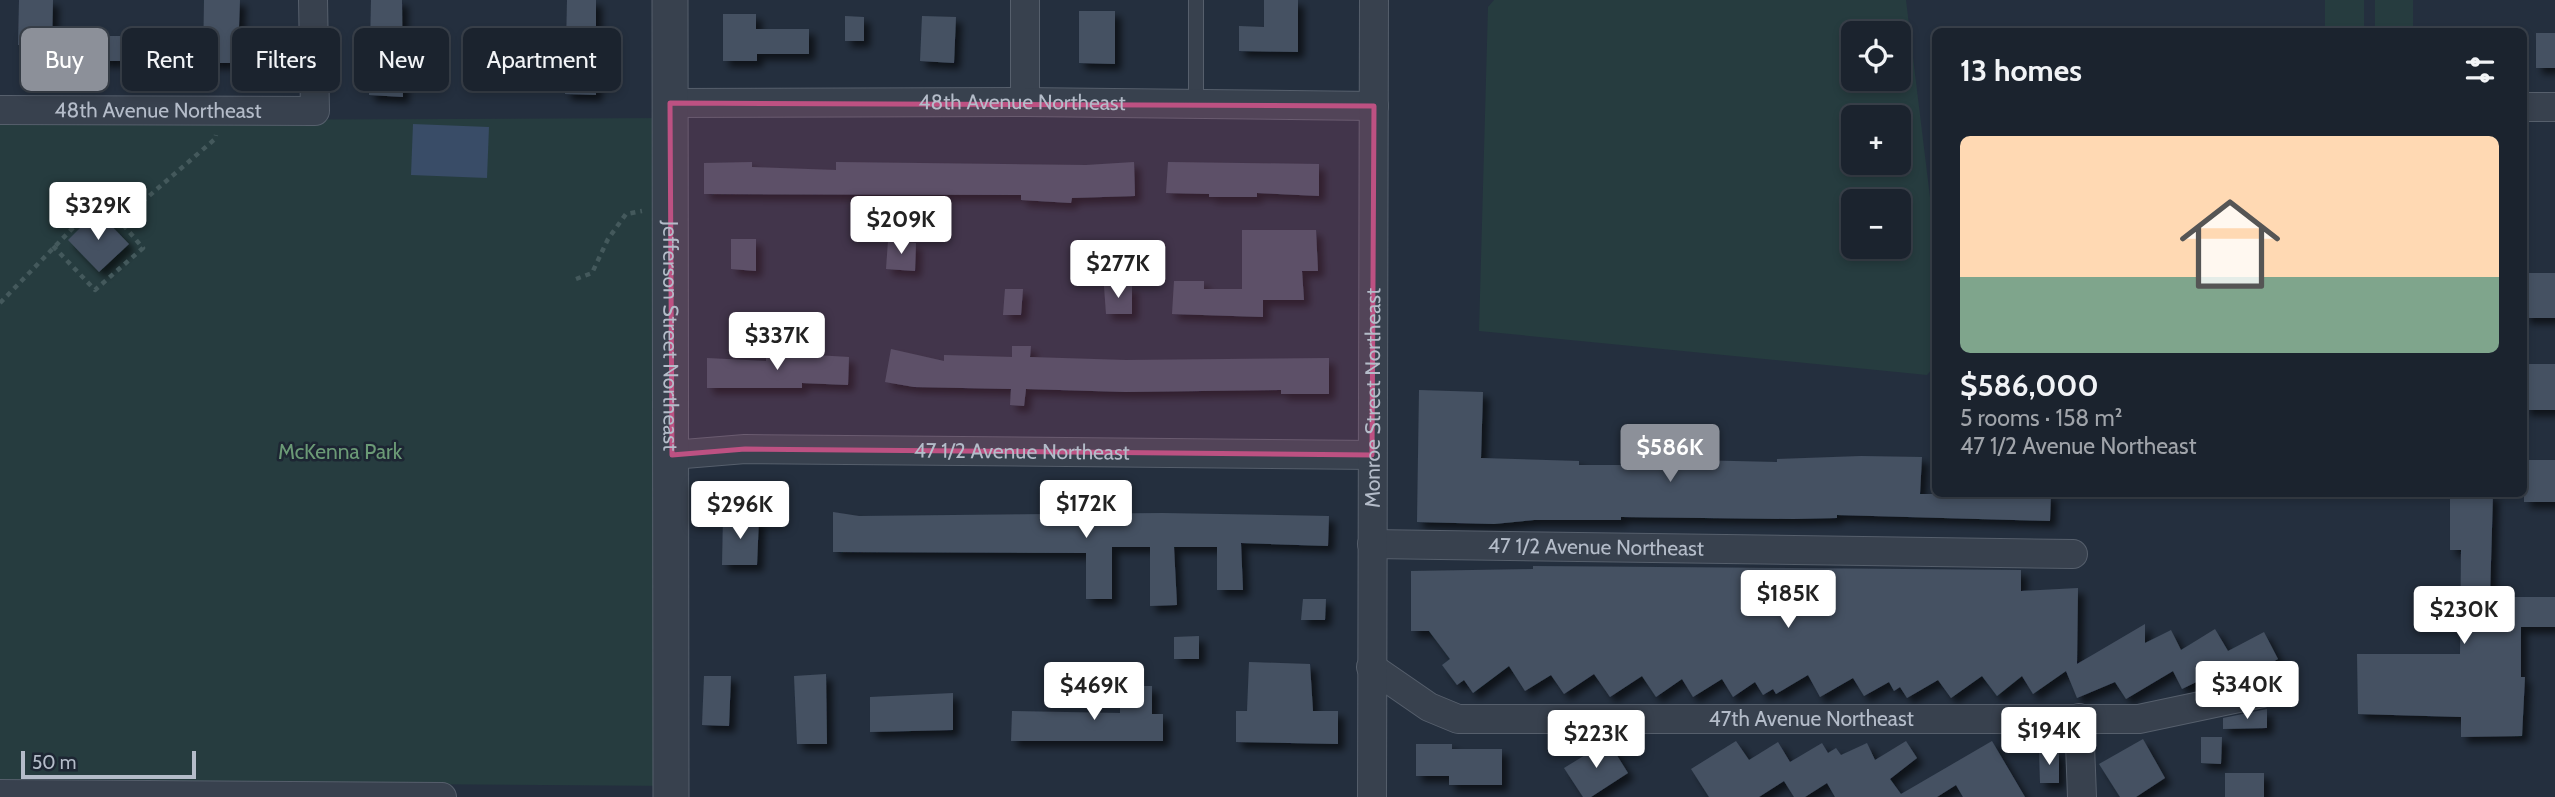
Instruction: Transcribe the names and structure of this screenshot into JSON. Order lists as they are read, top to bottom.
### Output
{
  "streets": {
    "street": [
      "48th Avenue Northeast",
      "Jefferson Street Northeast",
      "Monroe Street Northeast",
      "47 1/2 Avenue Northeast",
      "47th Avenue Northeast"
    ]
  },
  "crossings": [
    ["48th Avenue Northeast", "Jefferson Street Northeast"],
    ["48th Avenue Northeast", "Monroe Street Northeast"],
    ["Jefferson Street Northeast", "47 1/2 Avenue Northeast"],
    ["Monroe Street Northeast", "47 1/2 Avenue Northeast"],
    ["Monroe Street Northeast", "47th Avenue Northeast"]
  ],
  "parks": ["McKenna Park"],
  "scale_bar": "50 m",
  "page": {
    "map_buttons": ["+", "−"],
    "chip": [
      "Buy",
      "Rent",
      "Filters",
      "New",
      "Apartment"
    ],
    "heading": "13 homes",
    "list": [
      {
        "name": "$586,000",
        "note": "5 rooms · 158 m² · 47 1/2 Avenue Northeast"
      }
    ],
    "price": [
      "$329K",
      "$209K",
      "$277K",
      "$337K",
      "$586K",
      "$172K",
      "$296K",
      "$185K",
      "$230K",
      "$340K",
      "$469K",
      "$194K",
      "$223K"
    ],
    "scale": "50 m"
  }
}
